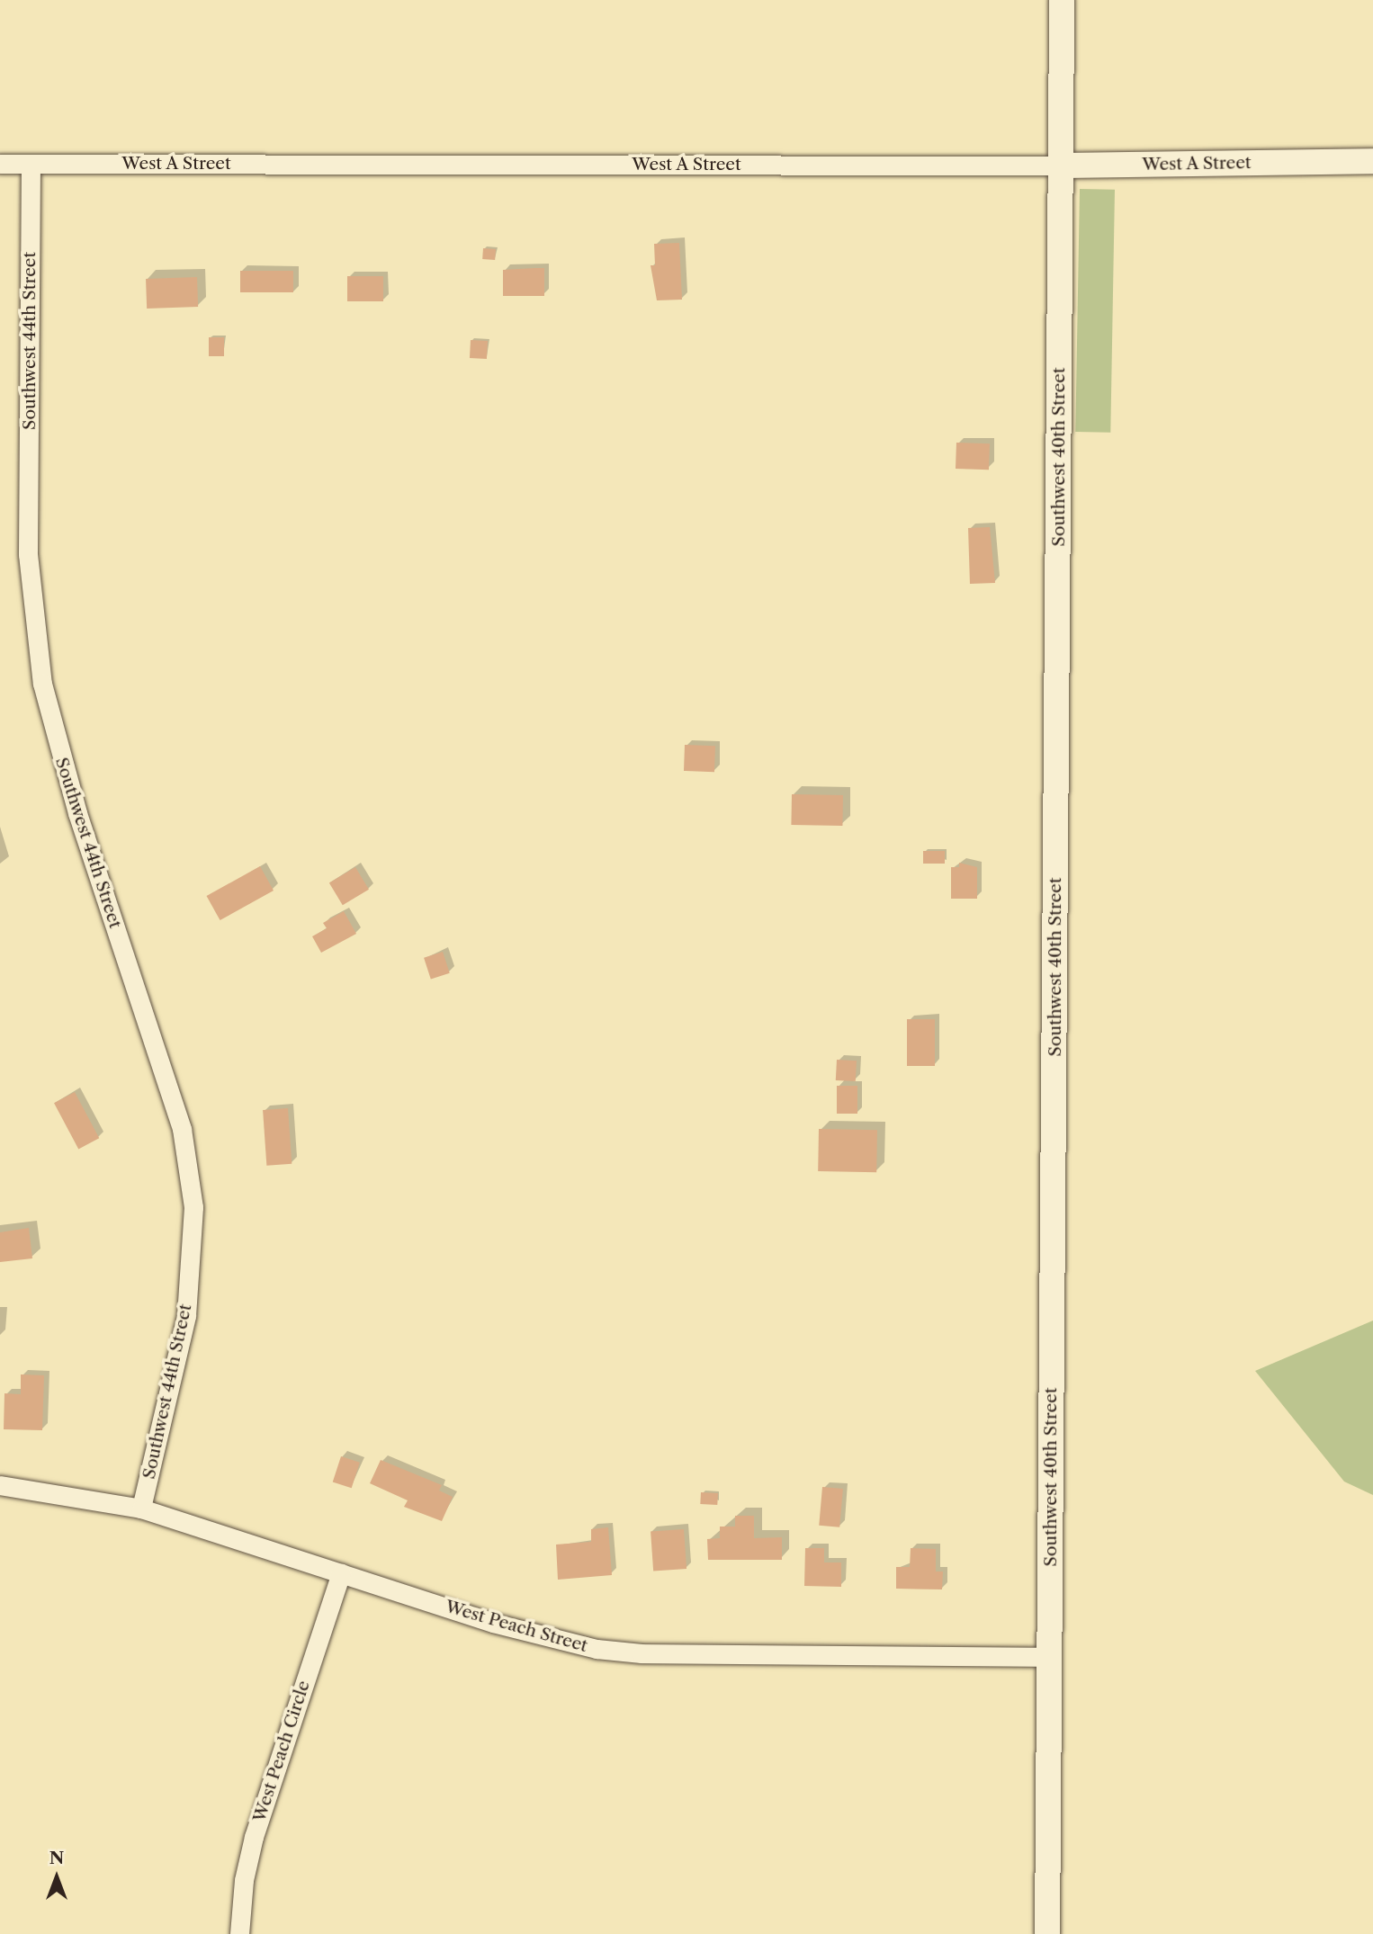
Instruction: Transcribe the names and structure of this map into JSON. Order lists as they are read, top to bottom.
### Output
{
  "streets": {
    "main road": ["West A Street", "Southwest 40th Street"],
    "street": ["Southwest 44th Street", "West Peach Street", "West Peach Circle"]
  },
  "crossings": [
    ["West A Street", "Southwest 44th Street"],
    ["West A Street", "Southwest 40th Street"],
    ["Southwest 44th Street", "West Peach Street"],
    ["Southwest 40th Street", "West Peach Street"],
    ["West Peach Street", "West Peach Circle"]
  ],
  "north": "top"
}
